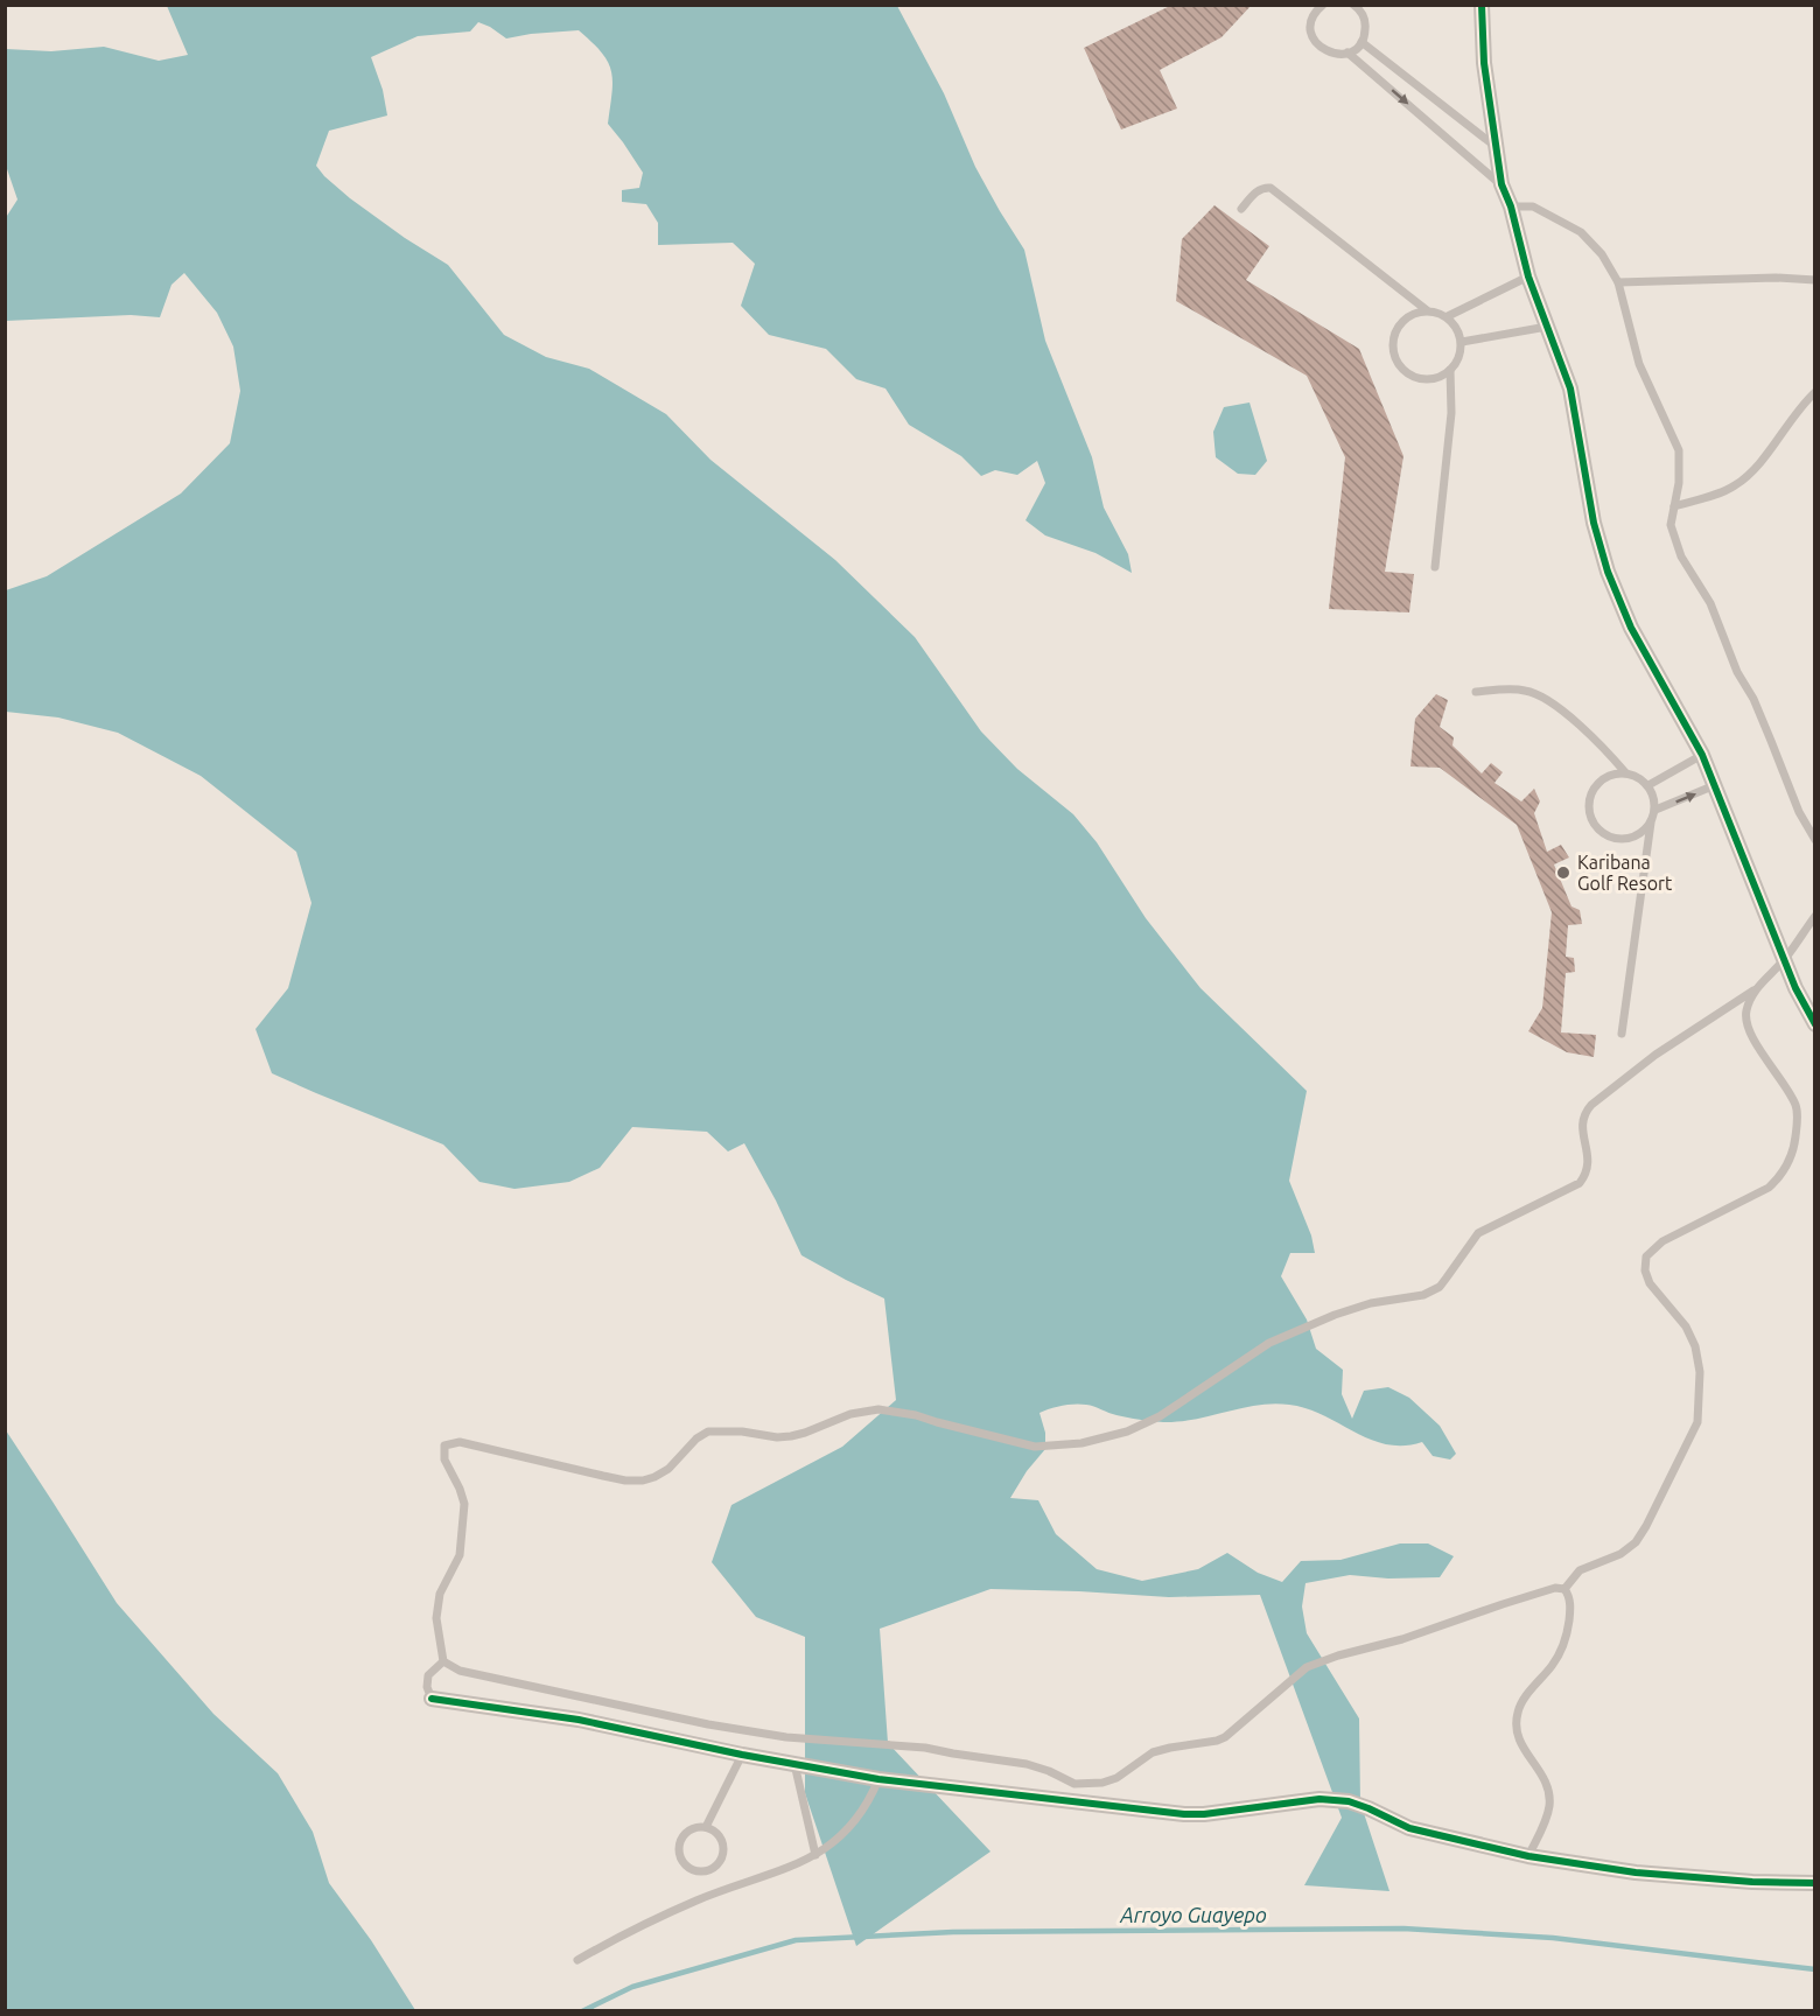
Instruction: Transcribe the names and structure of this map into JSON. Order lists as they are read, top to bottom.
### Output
{
  "water": ["Arroyo Guayepo"],
  "places": ["Karibana Golf Resort"]
}
